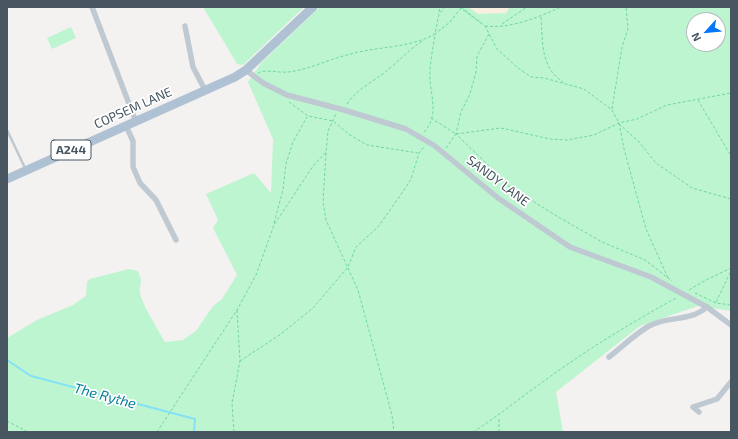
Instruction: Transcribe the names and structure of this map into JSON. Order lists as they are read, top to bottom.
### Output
{
  "streets": {
    "main road": ["COPSEM LANE", "A244"],
    "street": ["SANDY LANE"]
  },
  "crossings": [
    ["COPSEM LANE", "A244"],
    ["COPSEM LANE", "SANDY LANE"],
    ["A244", "SANDY LANE"]
  ],
  "water": ["The Rythe"],
  "north": "bottom left"
}
